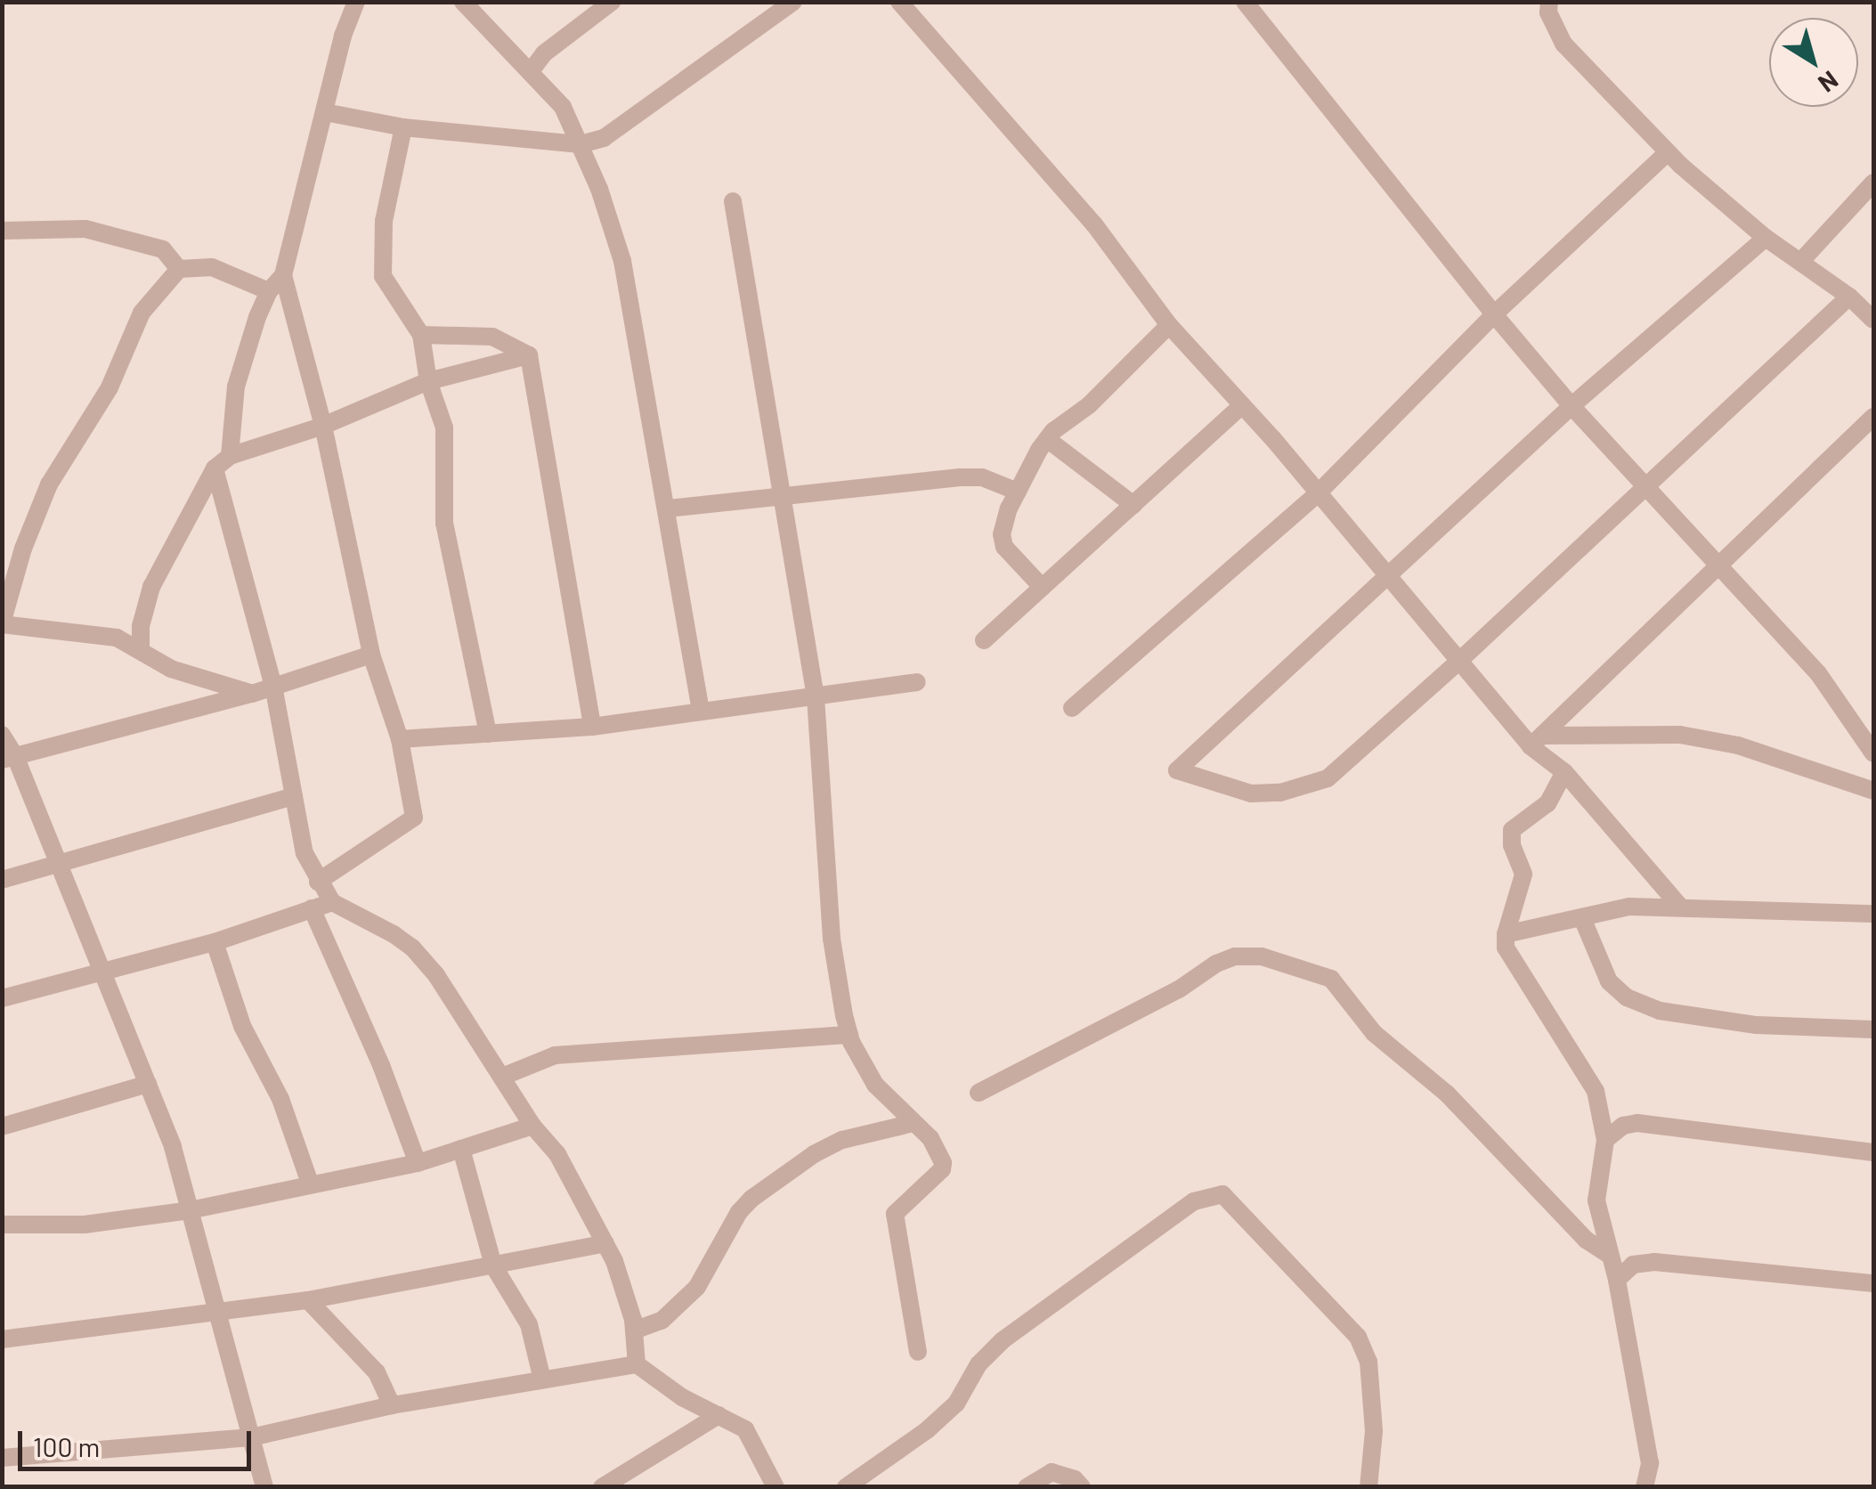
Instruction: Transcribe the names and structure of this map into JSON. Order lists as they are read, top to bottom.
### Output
{
  "scale_bar": "100 m",
  "north": "bottom right"
}
